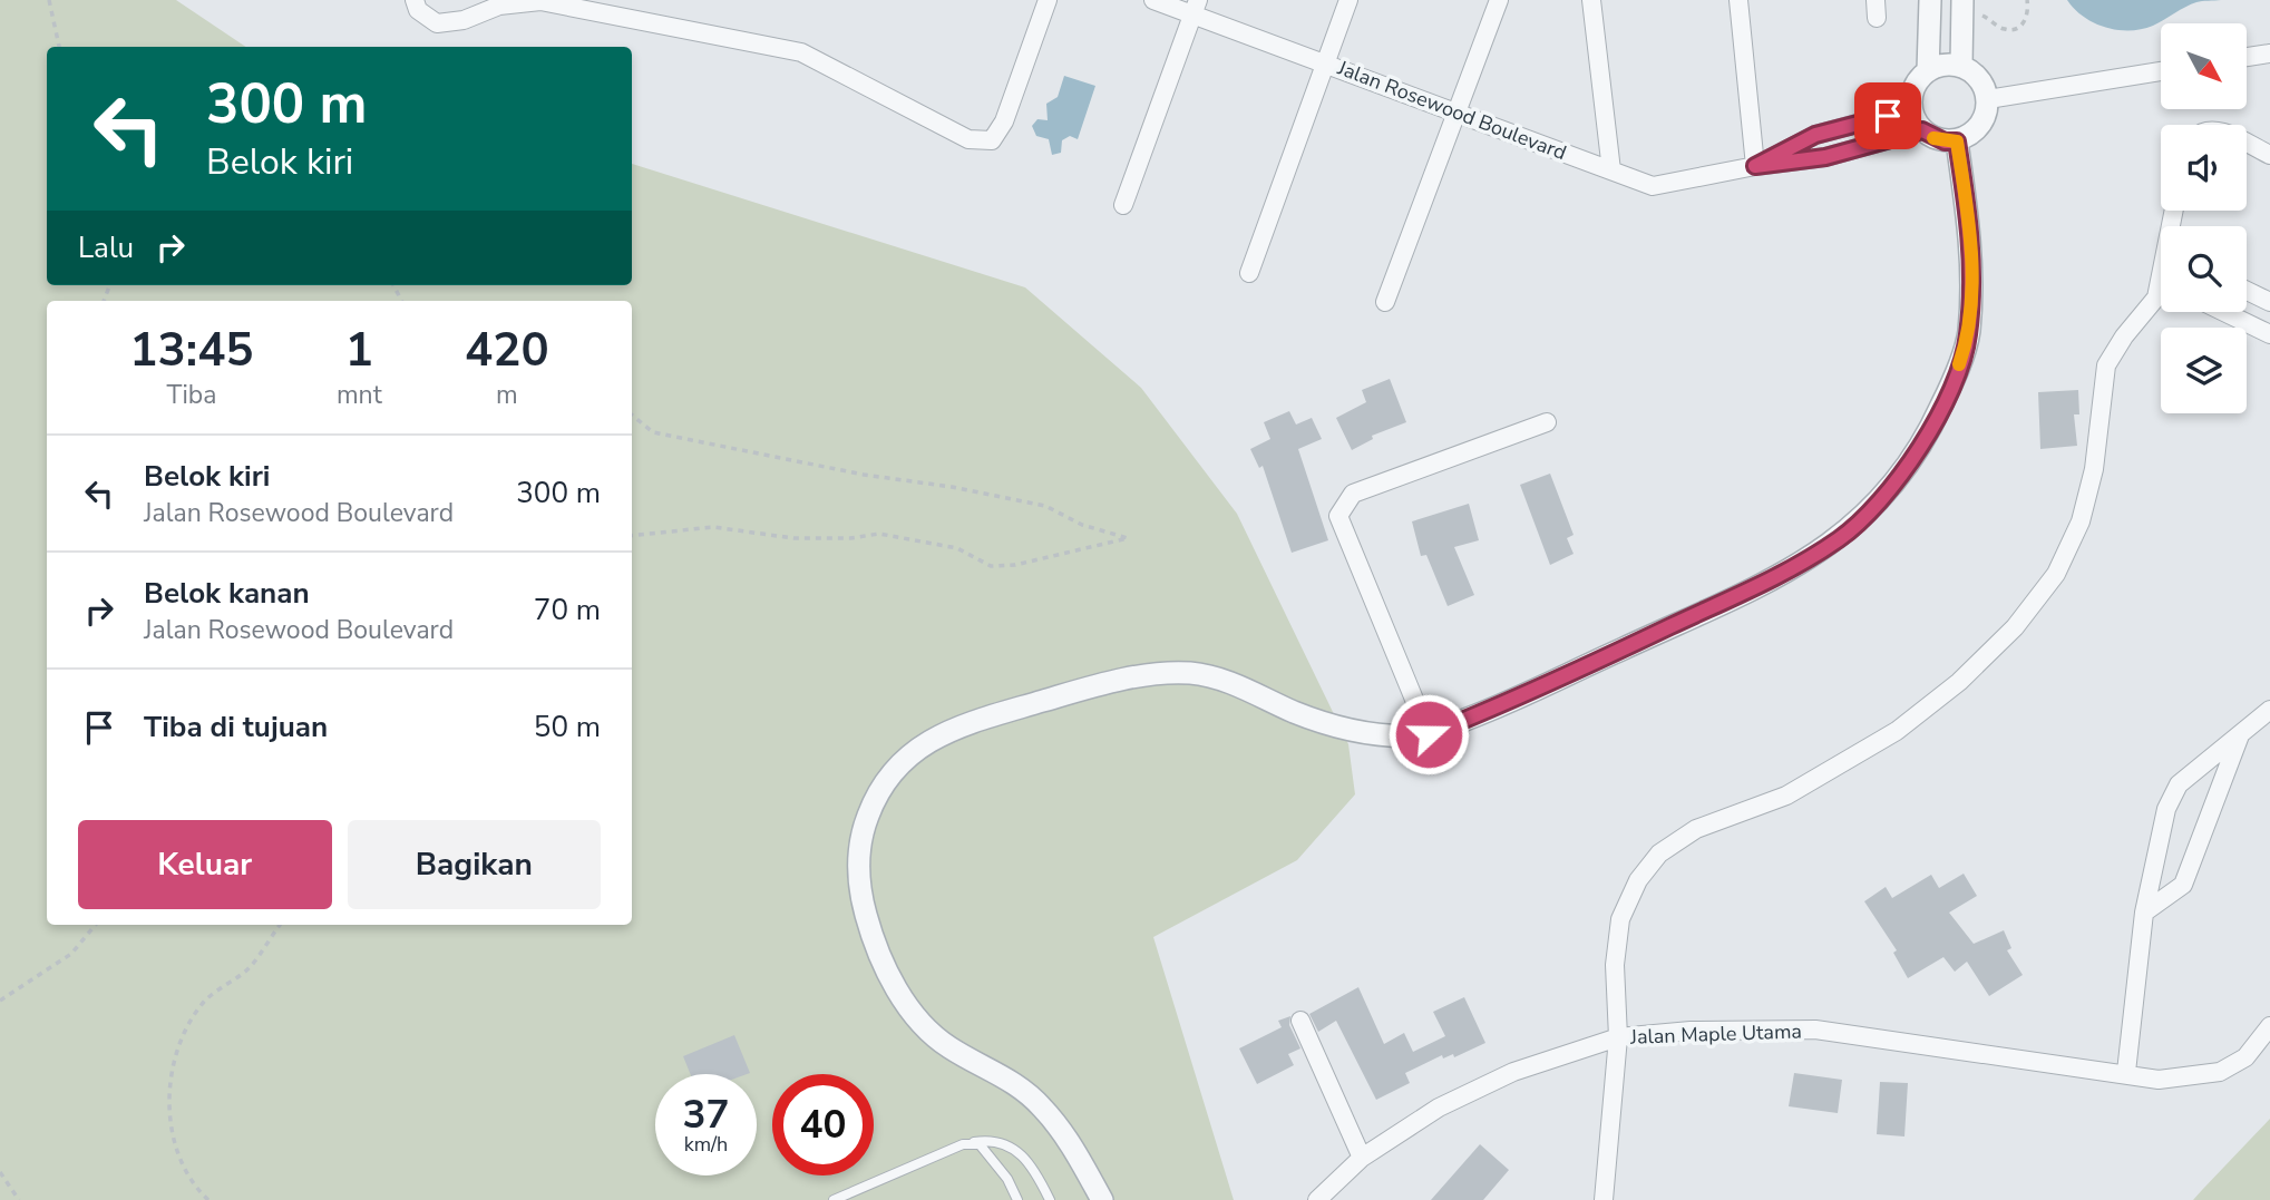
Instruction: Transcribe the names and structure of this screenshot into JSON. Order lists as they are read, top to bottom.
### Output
{
  "streets": {
    "street": ["Jalan Rosewood Boulevard", "Jalan Maple Utama"]
  },
  "north": "bottom right",
  "page": {
    "turn": ["300 m", "Belok kiri"],
    "then": "Lalu",
    "eta": [
      "13:45",
      "Tiba",
      "1",
      "mnt",
      "420",
      "m"
    ],
    "list": [
      {
        "name": "Belok kiri",
        "note": "Jalan Rosewood Boulevard",
        "value": "300 m"
      },
      {
        "name": "Belok kanan",
        "note": "Jalan Rosewood Boulevard",
        "value": "70 m"
      },
      {
        "name": "Tiba di tujuan",
        "value": "50 m"
      }
    ],
    "buttons": ["Keluar", "Bagikan"],
    "speed": "37 km/h",
    "limit": "40"
  }
}
